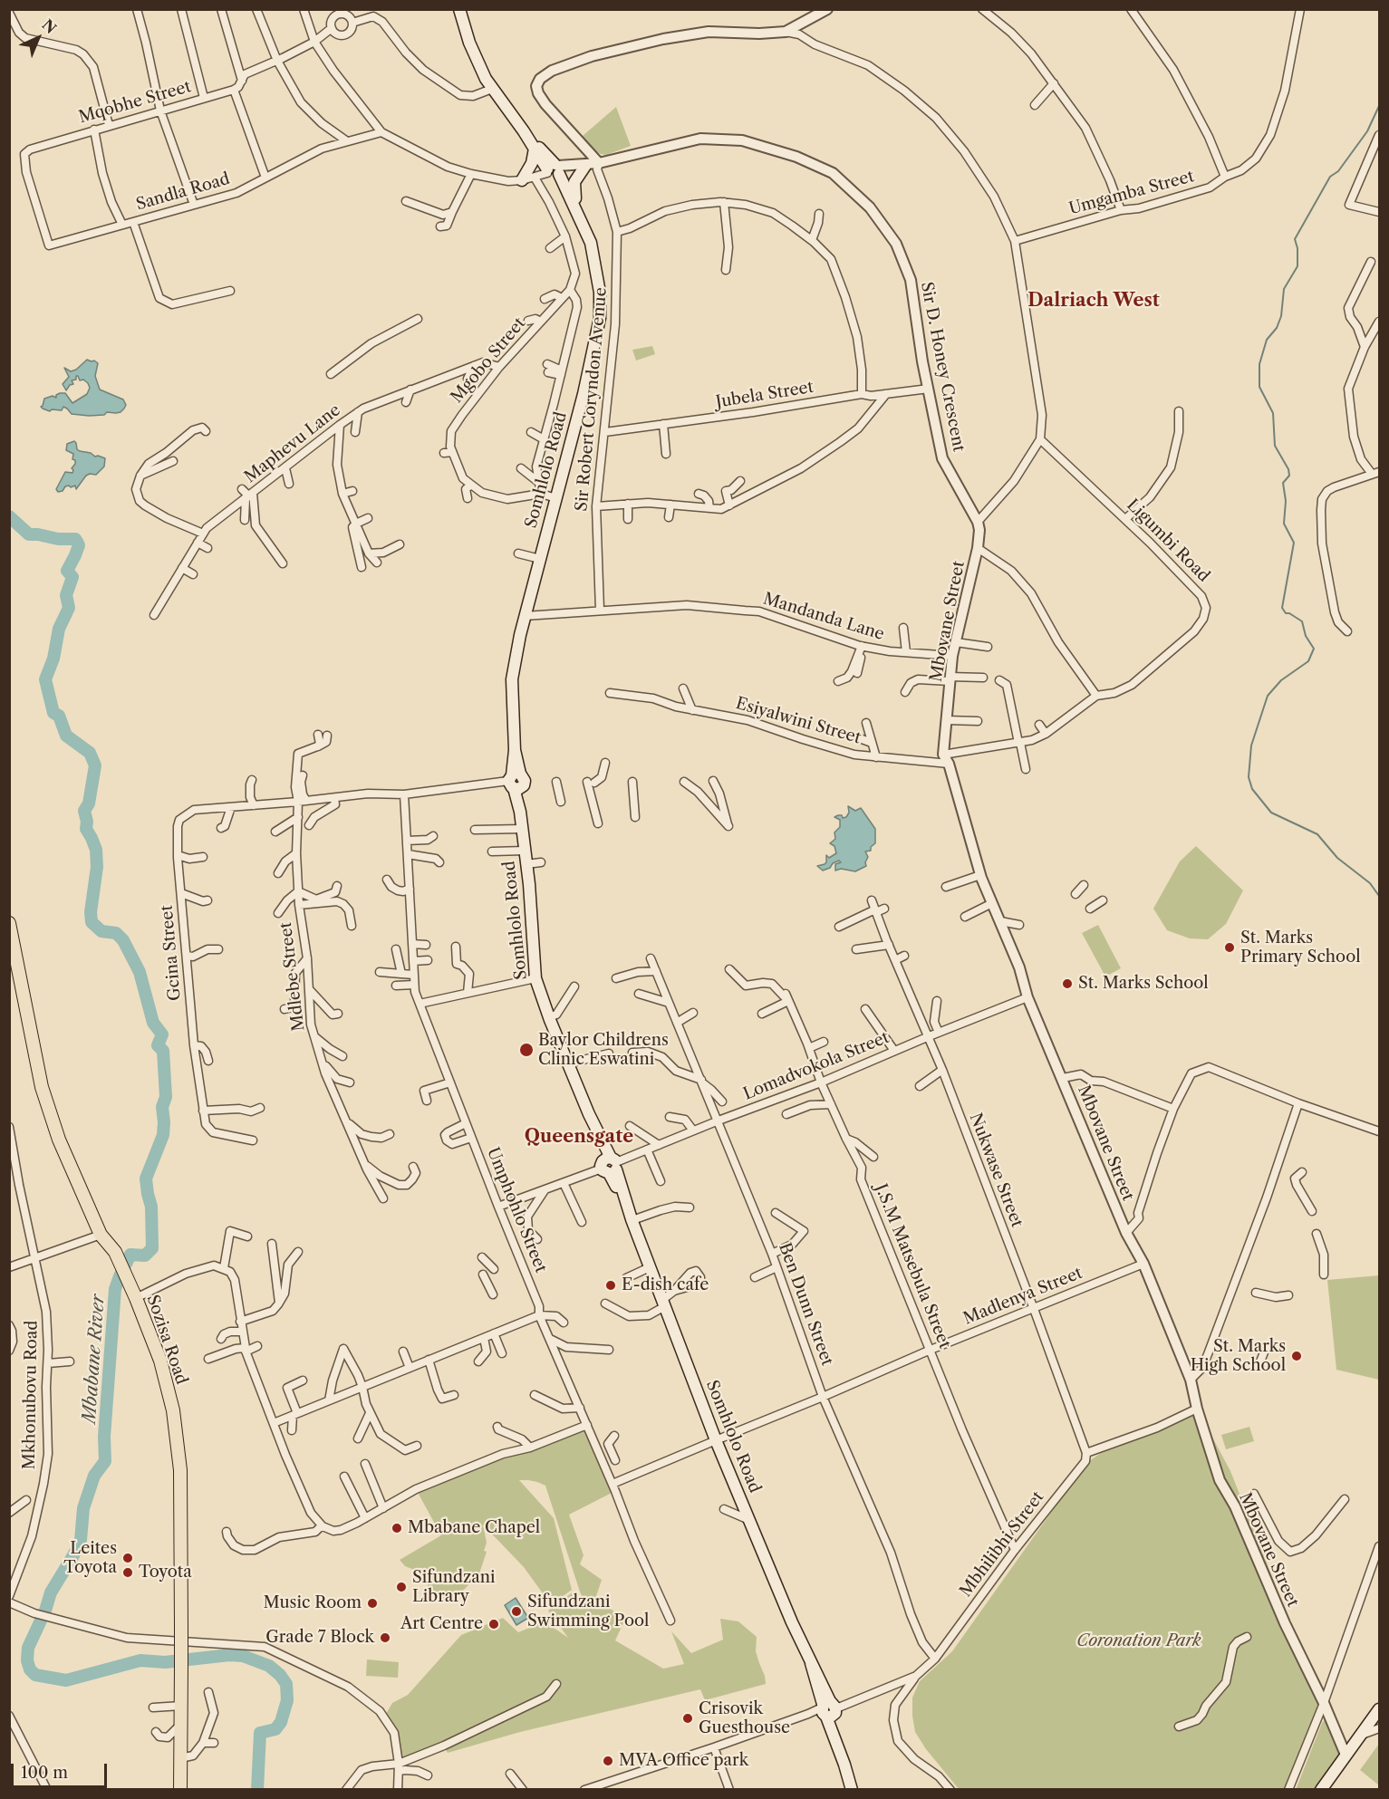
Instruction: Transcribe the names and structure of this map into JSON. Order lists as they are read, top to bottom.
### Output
{
  "streets": {
    "main road": ["Somhlolo Road", "Sozisa Road"],
    "street": [
      "Mqobhe Street",
      "Sandla Road",
      "Umgamba Street",
      "Mgobo Street",
      "Sir D. Honey Crescent",
      "Jubela Street",
      "Sir Robert Coryndon Avenue",
      "Maphevu Lane",
      "Ligumbi Road",
      "Mandanda Lane",
      "Mbovane Street",
      "Esiyalwini Street",
      "Gcina Street",
      "Mdlebe Street",
      "Lomadvokola Street",
      "Nukwase Street",
      "Umphohlo Street",
      "J.S.M Matsebula Street",
      "Madlenya Street",
      "Ben Dunn Street",
      "Mkhonubovu Road",
      "Mbhilibhi Street"
    ]
  },
  "crossings": [
    ["Mqobhe Street", "Sandla Road"],
    ["Mgobo Street", "Maphevu Lane"],
    ["Sir D. Honey Crescent", "Jubela Street"],
    ["Sir D. Honey Crescent", "Sir Robert Coryndon Avenue"],
    ["Sir D. Honey Crescent", "Somhlolo Road"],
    ["Sir D. Honey Crescent", "Mbovane Street"],
    ["Jubela Street", "Sir Robert Coryndon Avenue"],
    ["Sir Robert Coryndon Avenue", "Mandanda Lane"],
    ["Somhlolo Road", "Mandanda Lane"],
    ["Somhlolo Road", "Lomadvokola Street"],
    ["Somhlolo Road", "Madlenya Street"],
    ["Somhlolo Road", "Mbhilibhi Street"],
    ["Ligumbi Road", "Mbovane Street"],
    ["Ligumbi Road", "Esiyalwini Street"],
    ["Mandanda Lane", "Mbovane Street"],
    ["Mbovane Street", "Esiyalwini Street"],
    ["Mbovane Street", "Lomadvokola Street"],
    ["Mbovane Street", "Madlenya Street"],
    ["Lomadvokola Street", "Nukwase Street"],
    ["Lomadvokola Street", "Umphohlo Street"],
    ["Lomadvokola Street", "J.S.M Matsebula Street"],
    ["Lomadvokola Street", "Ben Dunn Street"],
    ["Nukwase Street", "Madlenya Street"],
    ["Nukwase Street", "Mbhilibhi Street"],
    ["Umphohlo Street", "Madlenya Street"],
    ["J.S.M Matsebula Street", "Madlenya Street"],
    ["J.S.M Matsebula Street", "Mbhilibhi Street"],
    ["Madlenya Street", "Ben Dunn Street"],
    ["Ben Dunn Street", "Mbhilibhi Street"]
  ],
  "districts": ["Dalriach West", "Queensgate"],
  "water": ["Mbabane River"],
  "parks": ["Coronation Park"],
  "places": [
    "St. Marks Primary School",
    "St. Marks School",
    "Baylor Childrens Clinic Eswatini",
    "E-dish cafe",
    "St. Marks High School",
    "Mbabane Chapel",
    "Leites Toyota",
    "Toyota",
    "Sifundzani Library",
    "Music Room",
    "Sifundzani Swimming Pool",
    "Art Centre",
    "Grade 7 Block",
    "Crisovik Guesthouse",
    "MVA Office park"
  ],
  "scale_bar": "100 m",
  "north": "top right"
}
